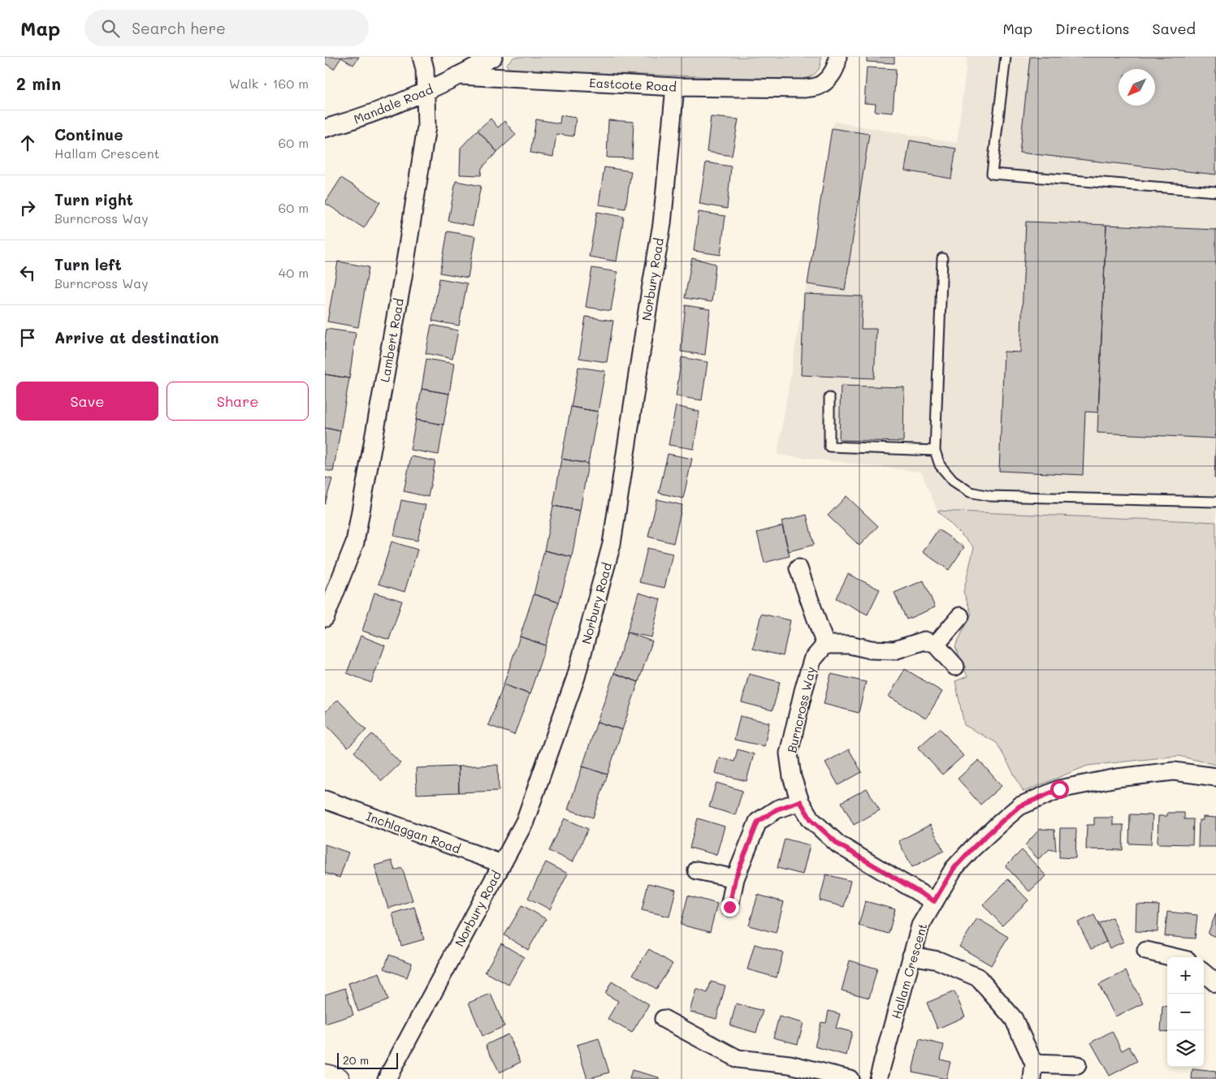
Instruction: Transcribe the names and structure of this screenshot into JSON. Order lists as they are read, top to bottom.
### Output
{
  "streets": {
    "street": [
      "Eastcote Road",
      "Mandale Road",
      "Norbury Road",
      "Lambert Road",
      "Burncross Way",
      "Inchlaggan Road",
      "Hallam Crescent"
    ]
  },
  "crossings": [
    ["Eastcote Road", "Mandale Road"],
    ["Eastcote Road", "Norbury Road"],
    ["Mandale Road", "Lambert Road"],
    ["Norbury Road", "Inchlaggan Road"],
    ["Burncross Way", "Hallam Crescent"]
  ],
  "scale_bar": "20 m",
  "north": "bottom left",
  "page": {
    "header": "Map",
    "search": "Search here",
    "nav": ["Map", "Directions", "Saved"],
    "heading": ["2 min", "Walk · 160 m"],
    "list": [
      ["Continue", "Hallam Crescent", "60 m"],
      ["Turn right", "Burncross Way", "60 m"],
      ["Turn left", "Burncross Way", "40 m"],
      "Arrive at destination"
    ],
    "buttons": ["Save", "Share"],
    "map_buttons": ["+", "−"],
    "scale": "20 m"
  }
}
